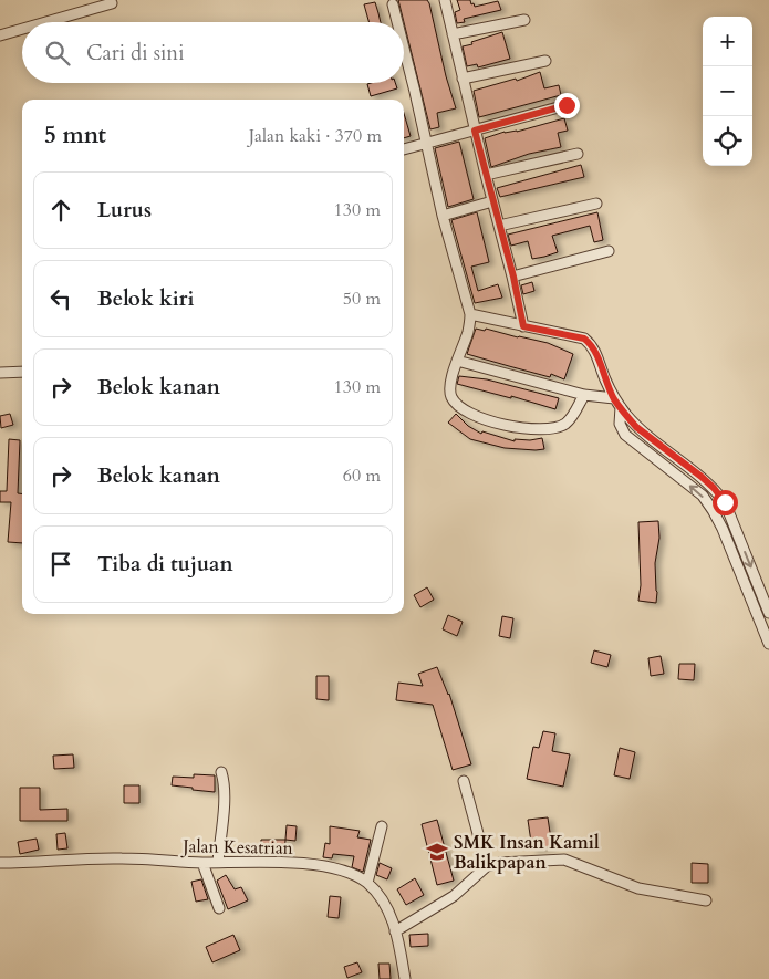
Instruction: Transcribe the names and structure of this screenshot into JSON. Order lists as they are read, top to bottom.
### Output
{
  "streets": {
    "street": ["Jalan Kesatrian"]
  },
  "places": {
    "school or university": ["SMK Insan Kamil Balikpapan"]
  },
  "page": {
    "map_buttons": ["+", "−"],
    "search": "Cari di sini",
    "heading": ["5 mnt", "Jalan kaki · 370 m"],
    "list": [
      ["Lurus", "130 m"],
      ["Belok kiri", "50 m"],
      ["Belok kanan", "130 m"],
      ["Belok kanan", "60 m"],
      "Tiba di tujuan"
    ]
  }
}
